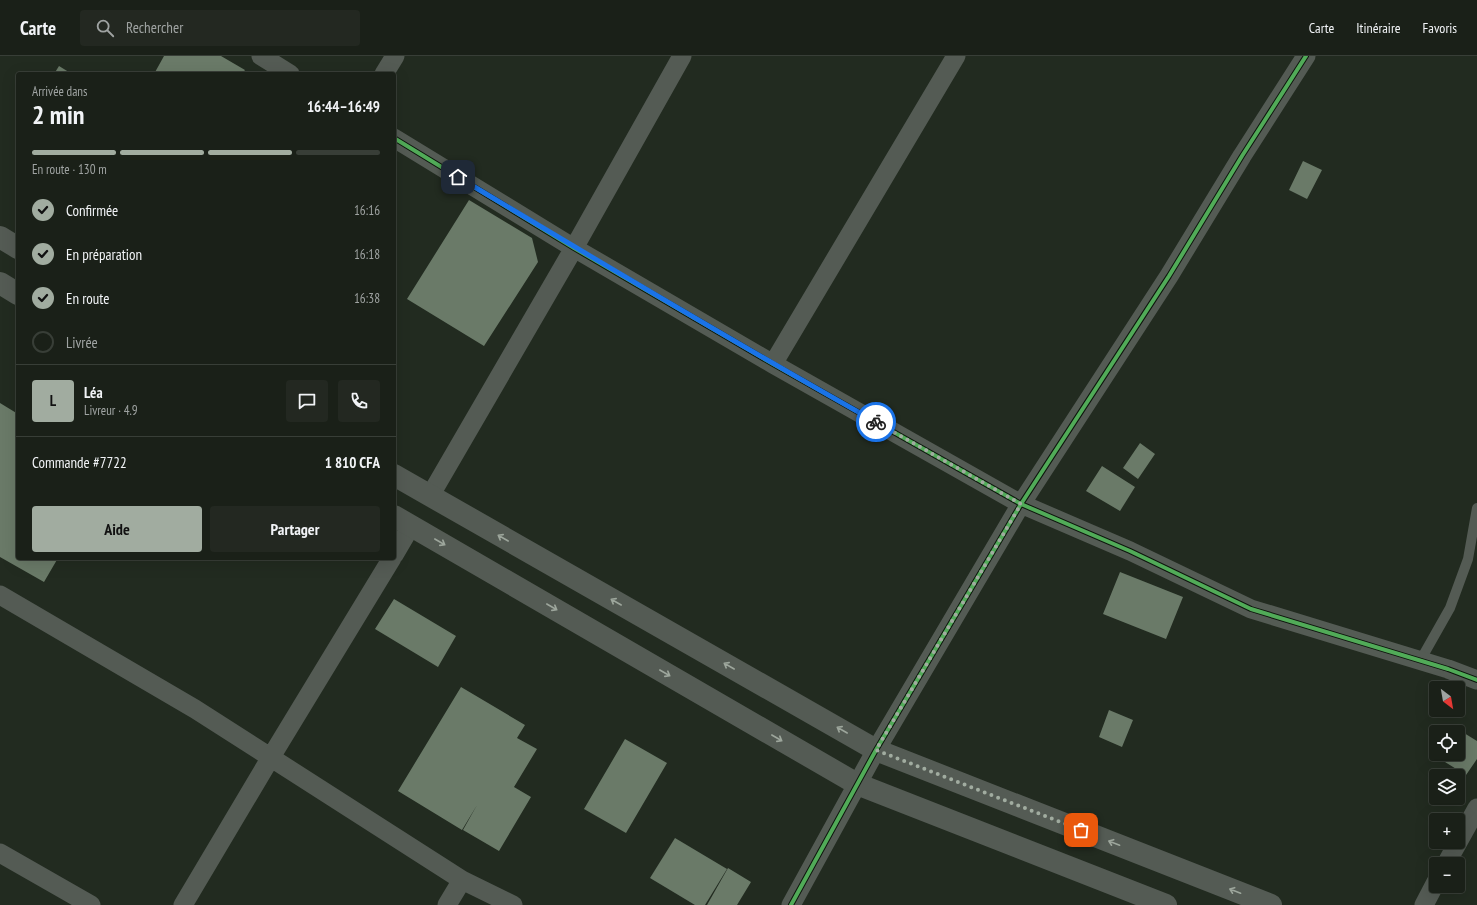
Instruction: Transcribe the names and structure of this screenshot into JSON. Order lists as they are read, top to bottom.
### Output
{
  "north": "bottom right",
  "page": {
    "header": "Carte",
    "search": "Rechercher",
    "nav": ["Carte", "Itinéraire", "Favoris"],
    "heading": ["2 min", "Arrivée dans", "16:44–16:49"],
    "panel": [
      "Léa",
      "Livreur · 4.9",
      "Commande #7722",
      "1 810 CFA"
    ],
    "bar": "En route · 130 m",
    "list": [
      ["Confirmée", "16:16"],
      ["En préparation", "16:18"],
      ["En route", "16:38"],
      "Livrée"
    ],
    "round": "L",
    "buttons": ["Aide", "Partager"],
    "map_buttons": ["+", "−"]
  }
}
